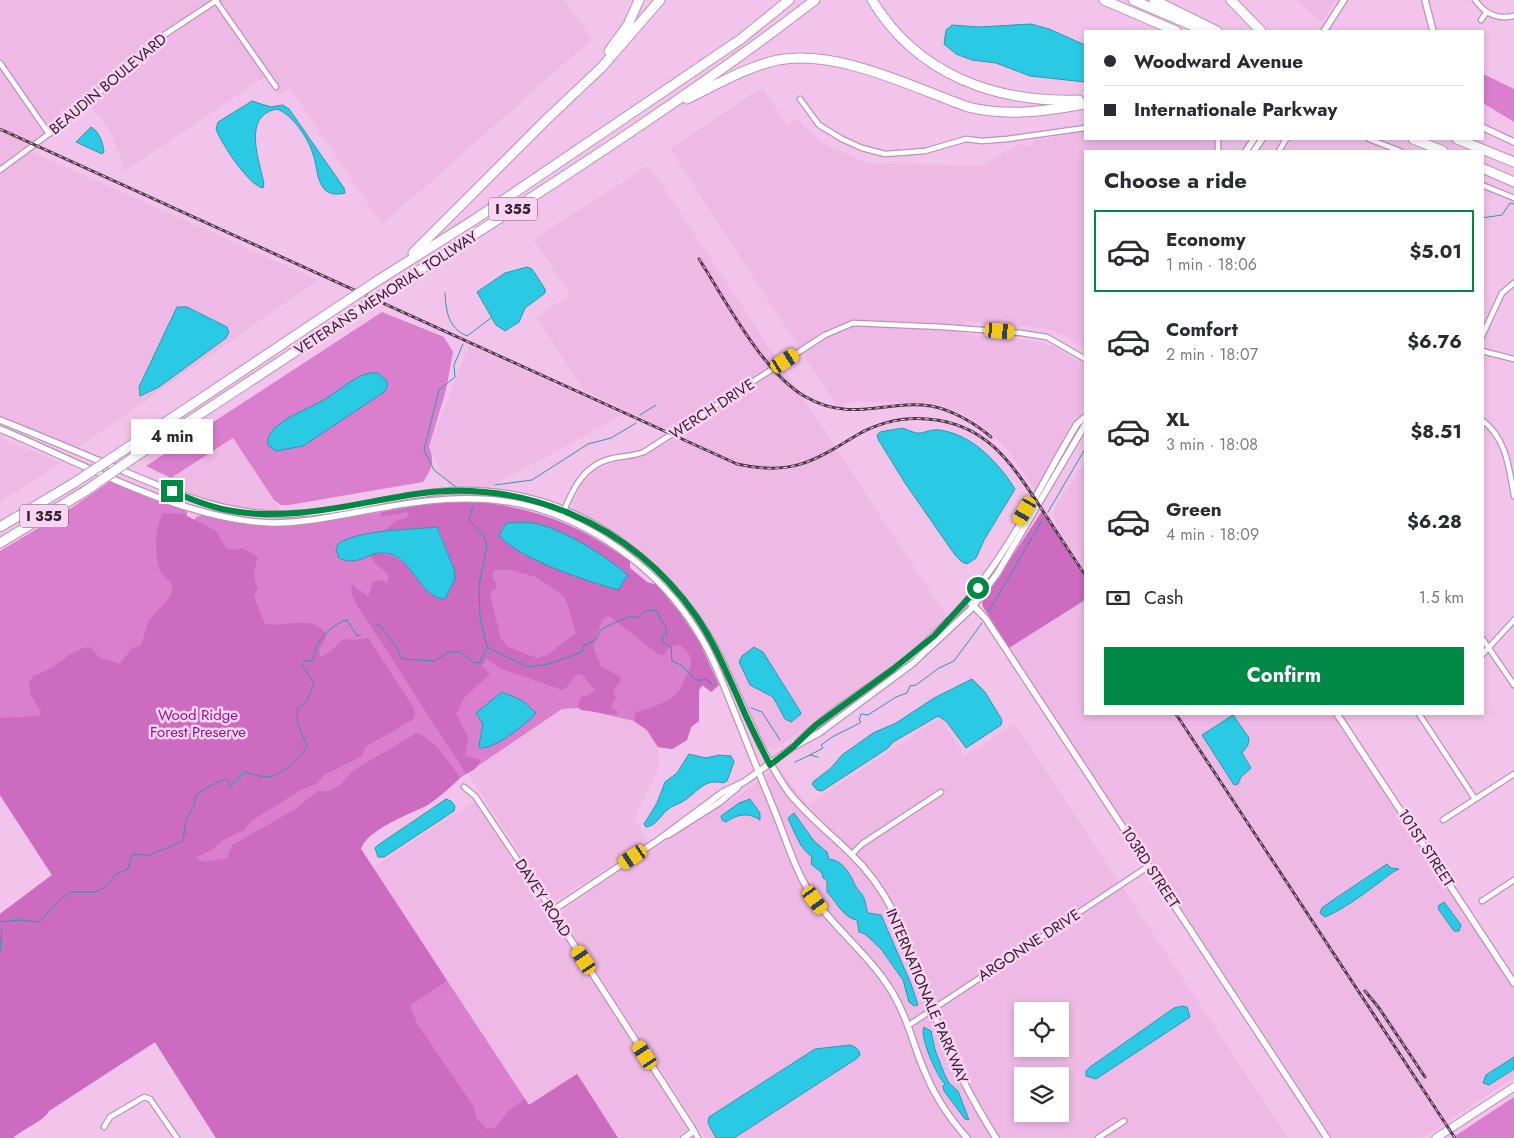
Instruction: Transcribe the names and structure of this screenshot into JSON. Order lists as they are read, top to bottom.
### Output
{
  "streets": {
    "highway": ["I 355", "VETERANS MEMORIAL TOLLWAY"],
    "street": [
      "BEAUDIN BOULEVARD",
      "WERCH DRIVE",
      "101ST STREET",
      "103RD STREET",
      "DAVEY ROAD",
      "ARGONNE DRIVE",
      "INTERNATIONALE PARKWAY"
    ]
  },
  "crossings": [
    ["WERCH DRIVE", "INTERNATIONALE PARKWAY"],
    ["103RD STREET", "ARGONNE DRIVE"],
    ["ARGONNE DRIVE", "INTERNATIONALE PARKWAY"]
  ],
  "parks": ["Wood Ridge Forest Preserve"],
  "page": {
    "banner": ["Woodward Avenue", "Internationale Parkway"],
    "heading": "Choose a ride",
    "list": [
      {
        "name": "Economy",
        "note": "1 min · 18:06",
        "value": "$5.01"
      },
      {
        "name": "Comfort",
        "note": "2 min · 18:07",
        "value": "$6.76"
      },
      {
        "name": "XL",
        "note": "3 min · 18:08",
        "value": "$8.51"
      },
      {
        "name": "Green",
        "note": "4 min · 18:09",
        "value": "$6.28"
      }
    ],
    "bubble": "4 min",
    "pay": ["Cash", "1.5 km"],
    "buttons": "Confirm"
  }
}
